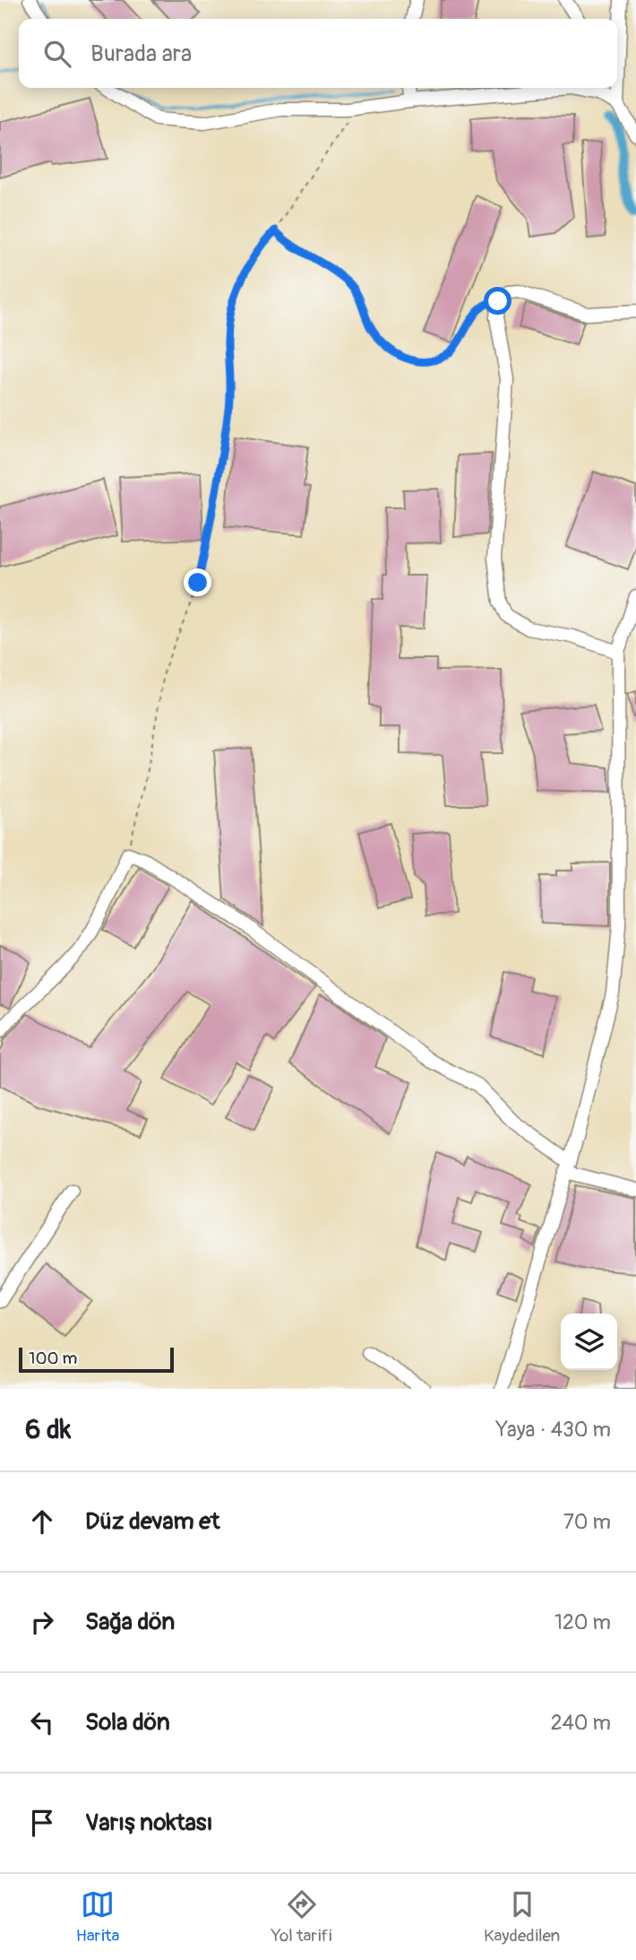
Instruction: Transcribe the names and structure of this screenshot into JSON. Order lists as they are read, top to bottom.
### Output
{
  "scale_bar": "100 m",
  "page": {
    "search": "Burada ara",
    "scale": "100 m",
    "heading": ["6 dk", "Yaya · 430 m"],
    "list": [
      ["Düz devam et", "70 m"],
      ["Sağa dön", "120 m"],
      ["Sola dön", "240 m"],
      "Varış noktası"
    ],
    "nav": ["Harita", "Yol tarifi", "Kaydedilen"]
  }
}
